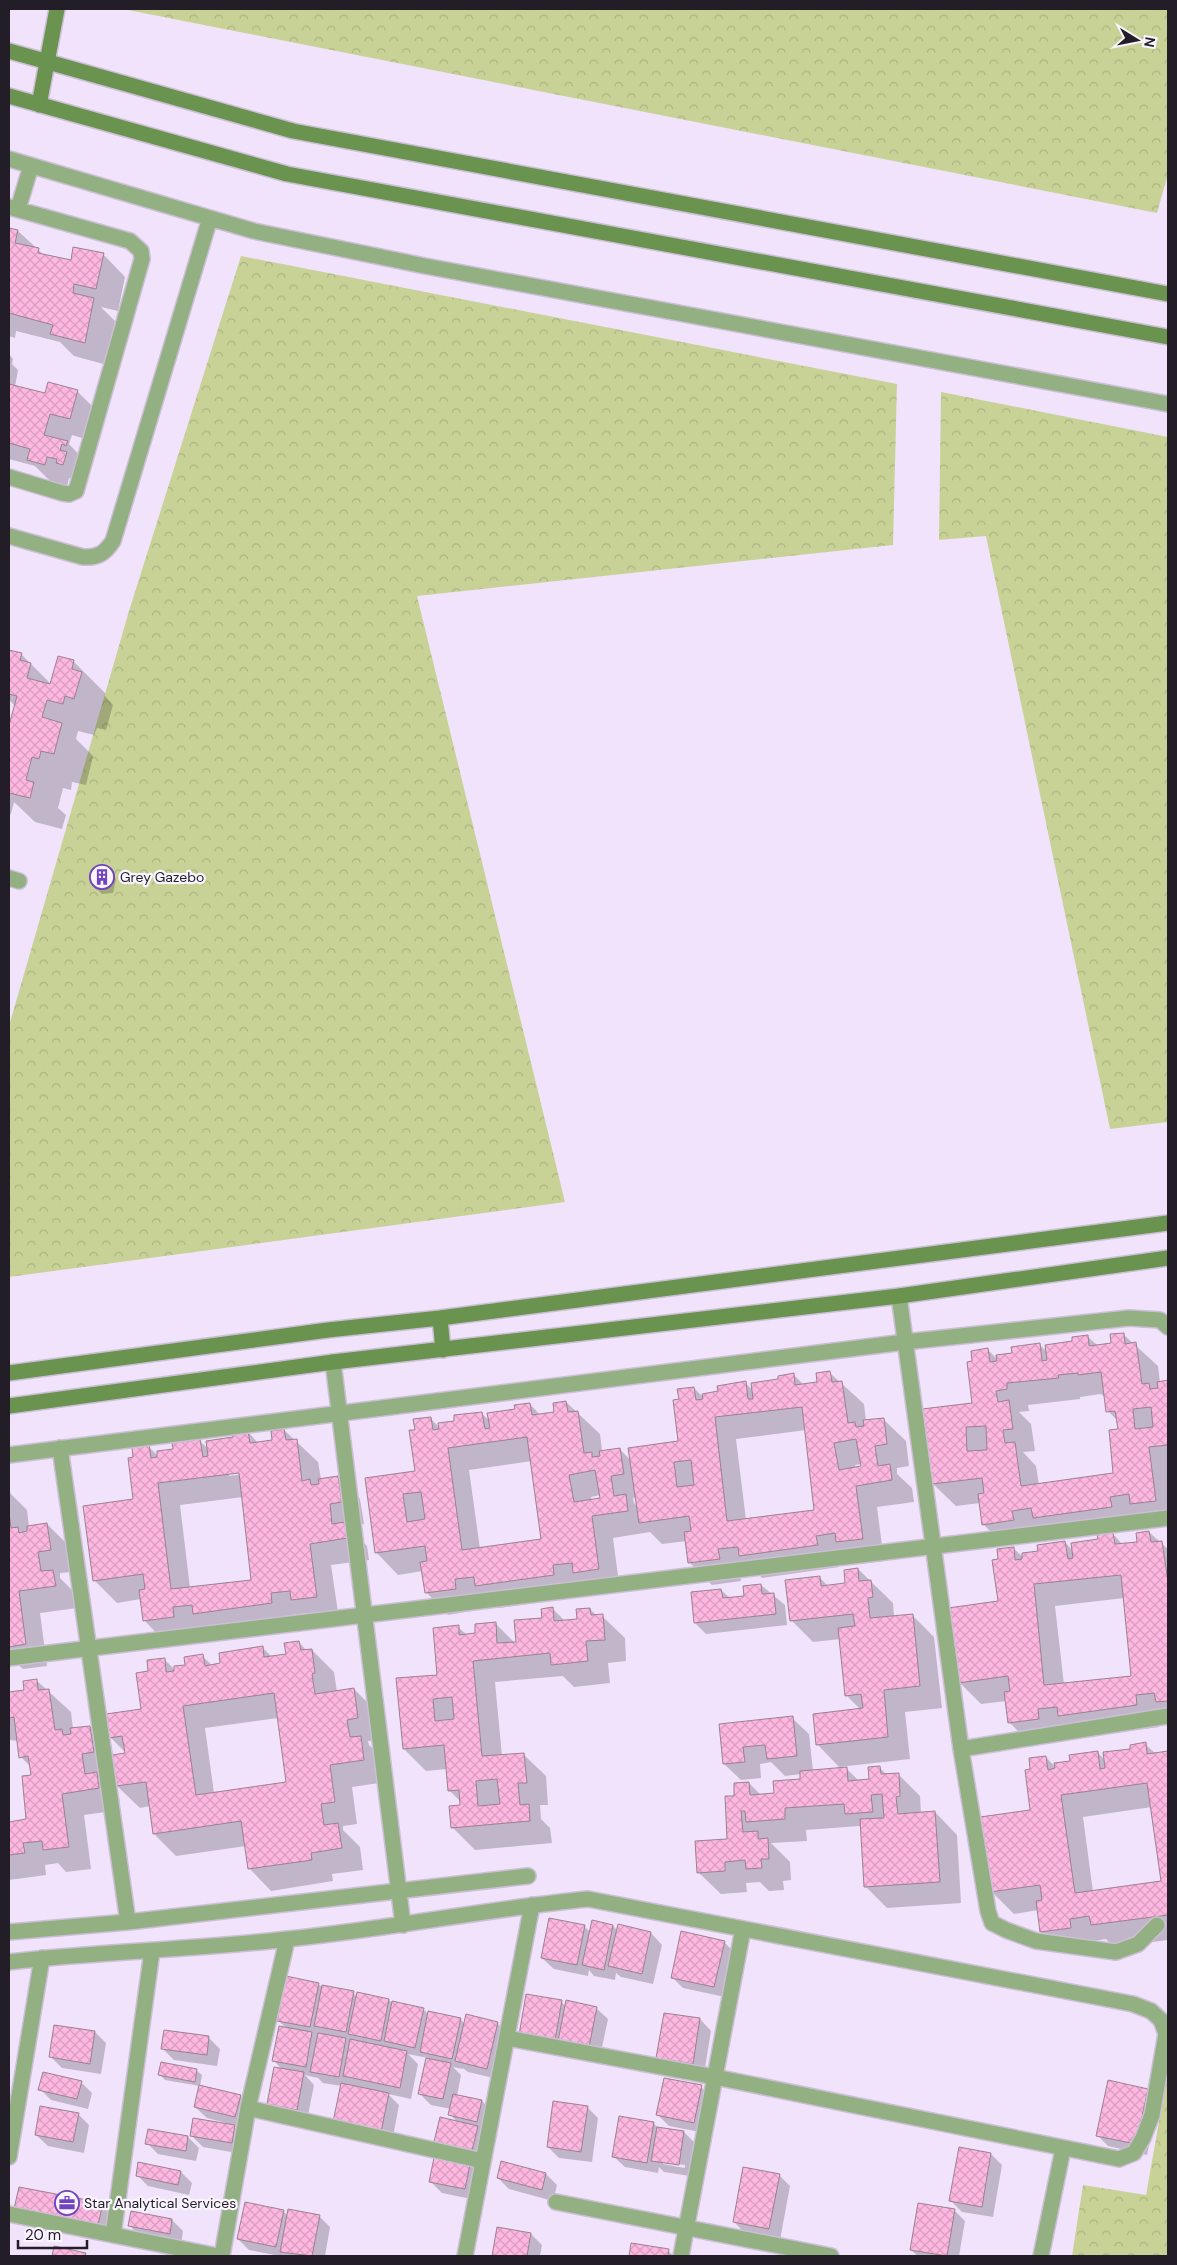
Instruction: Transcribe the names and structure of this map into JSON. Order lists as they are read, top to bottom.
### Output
{
  "places": {
    "building": ["Grey Gazebo"],
    "office": ["Star Analytical Services"]
  },
  "scale_bar": "20 m",
  "north": "right"
}
